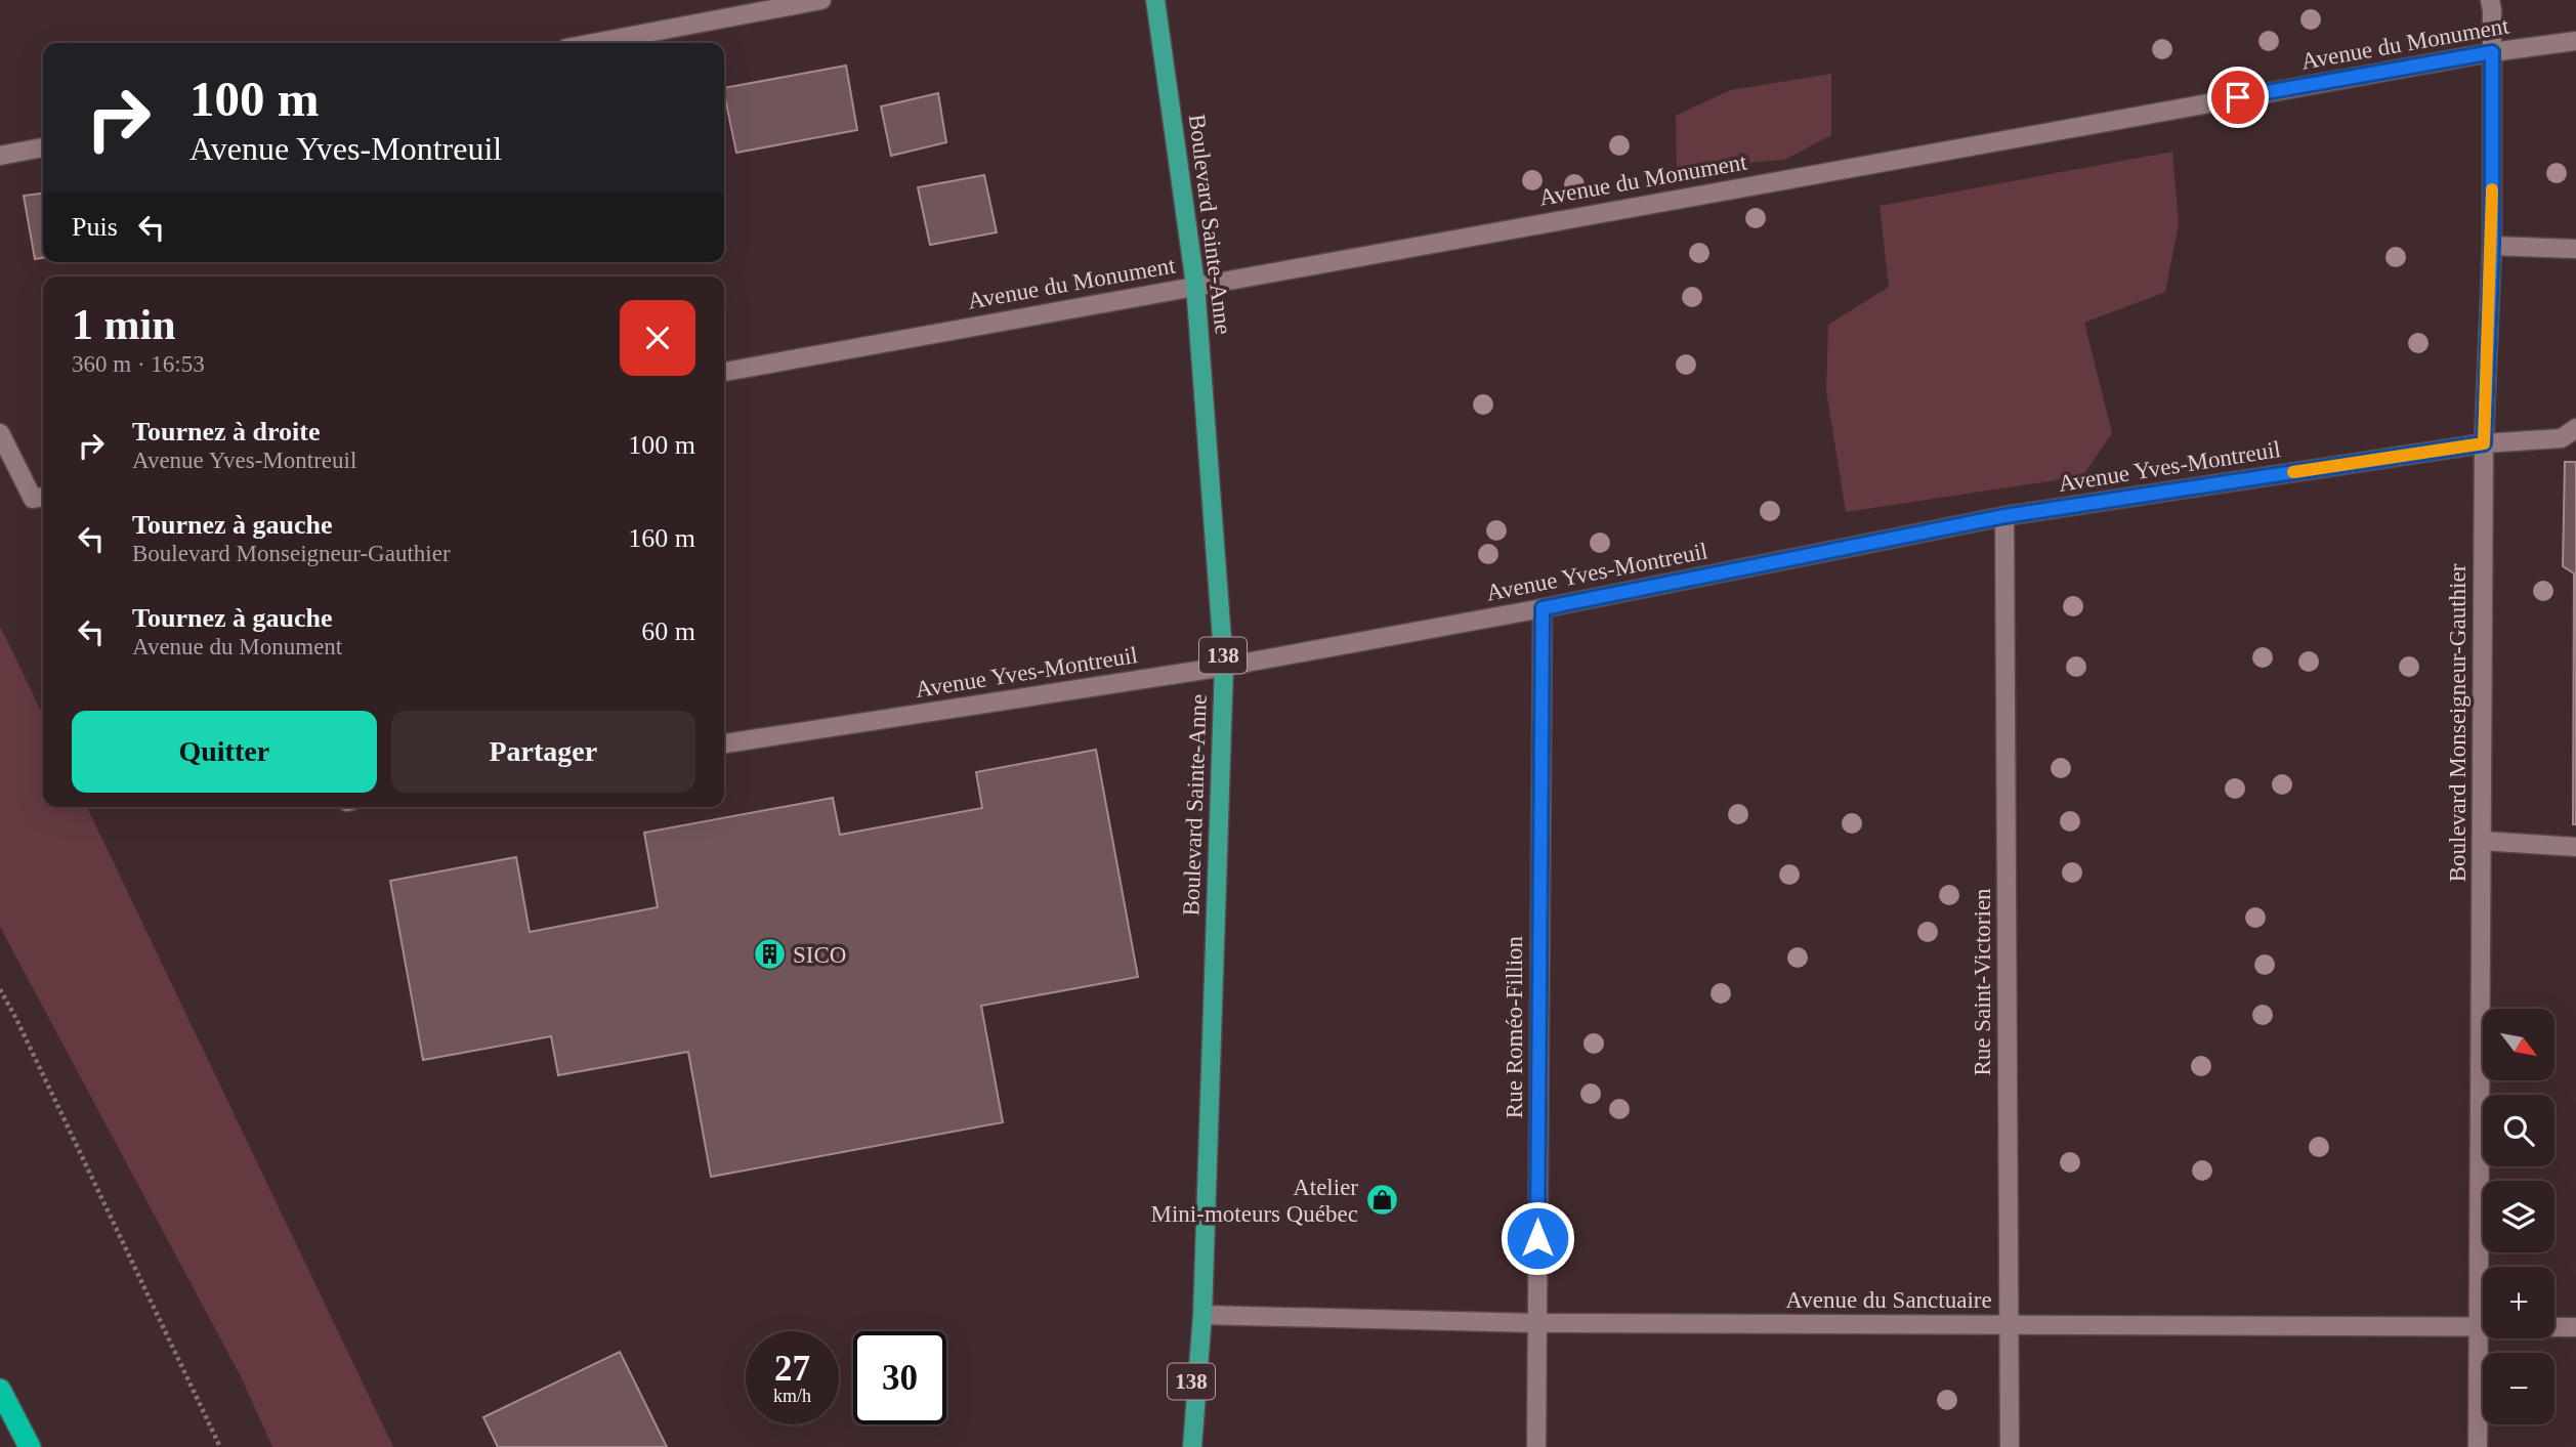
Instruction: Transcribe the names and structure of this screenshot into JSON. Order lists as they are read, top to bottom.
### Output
{
  "streets": {
    "main road": ["Boulevard Sainte-Anne", "138"],
    "street": [
      "Avenue du Monument",
      "Avenue Yves-Montreuil",
      "Boulevard Monseigneur-Gauthier",
      "Rue Saint-Victorien",
      "Rue Roméo-Fillion",
      "Avenue du Sanctuaire"
    ]
  },
  "crossings": [
    ["Avenue du Monument", "Boulevard Sainte-Anne"],
    ["Avenue du Monument", "Boulevard Monseigneur-Gauthier"],
    ["Boulevard Sainte-Anne", "Avenue Yves-Montreuil"],
    ["Boulevard Sainte-Anne", "Avenue du Sanctuaire"],
    ["Avenue Yves-Montreuil", "Boulevard Monseigneur-Gauthier"],
    ["Avenue Yves-Montreuil", "Rue Saint-Victorien"],
    ["Avenue Yves-Montreuil", "Rue Roméo-Fillion"],
    ["Boulevard Monseigneur-Gauthier", "Avenue du Sanctuaire"],
    ["Rue Saint-Victorien", "Avenue du Sanctuaire"],
    ["Rue Roméo-Fillion", "Avenue du Sanctuaire"]
  ],
  "places": {
    "building": ["SICO"],
    "shop": ["Atelier Mini-moteurs Québec"]
  },
  "north": "bottom right",
  "page": {
    "turn": ["100 m", "Avenue Yves-Montreuil"],
    "then": "Puis",
    "heading": ["1 min", "360 m · 16:53"],
    "list": [
      {
        "name": "Tournez à droite",
        "note": "Avenue Yves-Montreuil",
        "value": "100 m"
      },
      {
        "name": "Tournez à gauche",
        "note": "Boulevard Monseigneur-Gauthier",
        "value": "160 m"
      },
      {
        "name": "Tournez à gauche",
        "note": "Avenue du Monument",
        "value": "60 m"
      }
    ],
    "buttons": ["Quitter", "Partager"],
    "map_buttons": ["+", "−"],
    "speed": "27 km/h",
    "limit": "30"
  }
}
